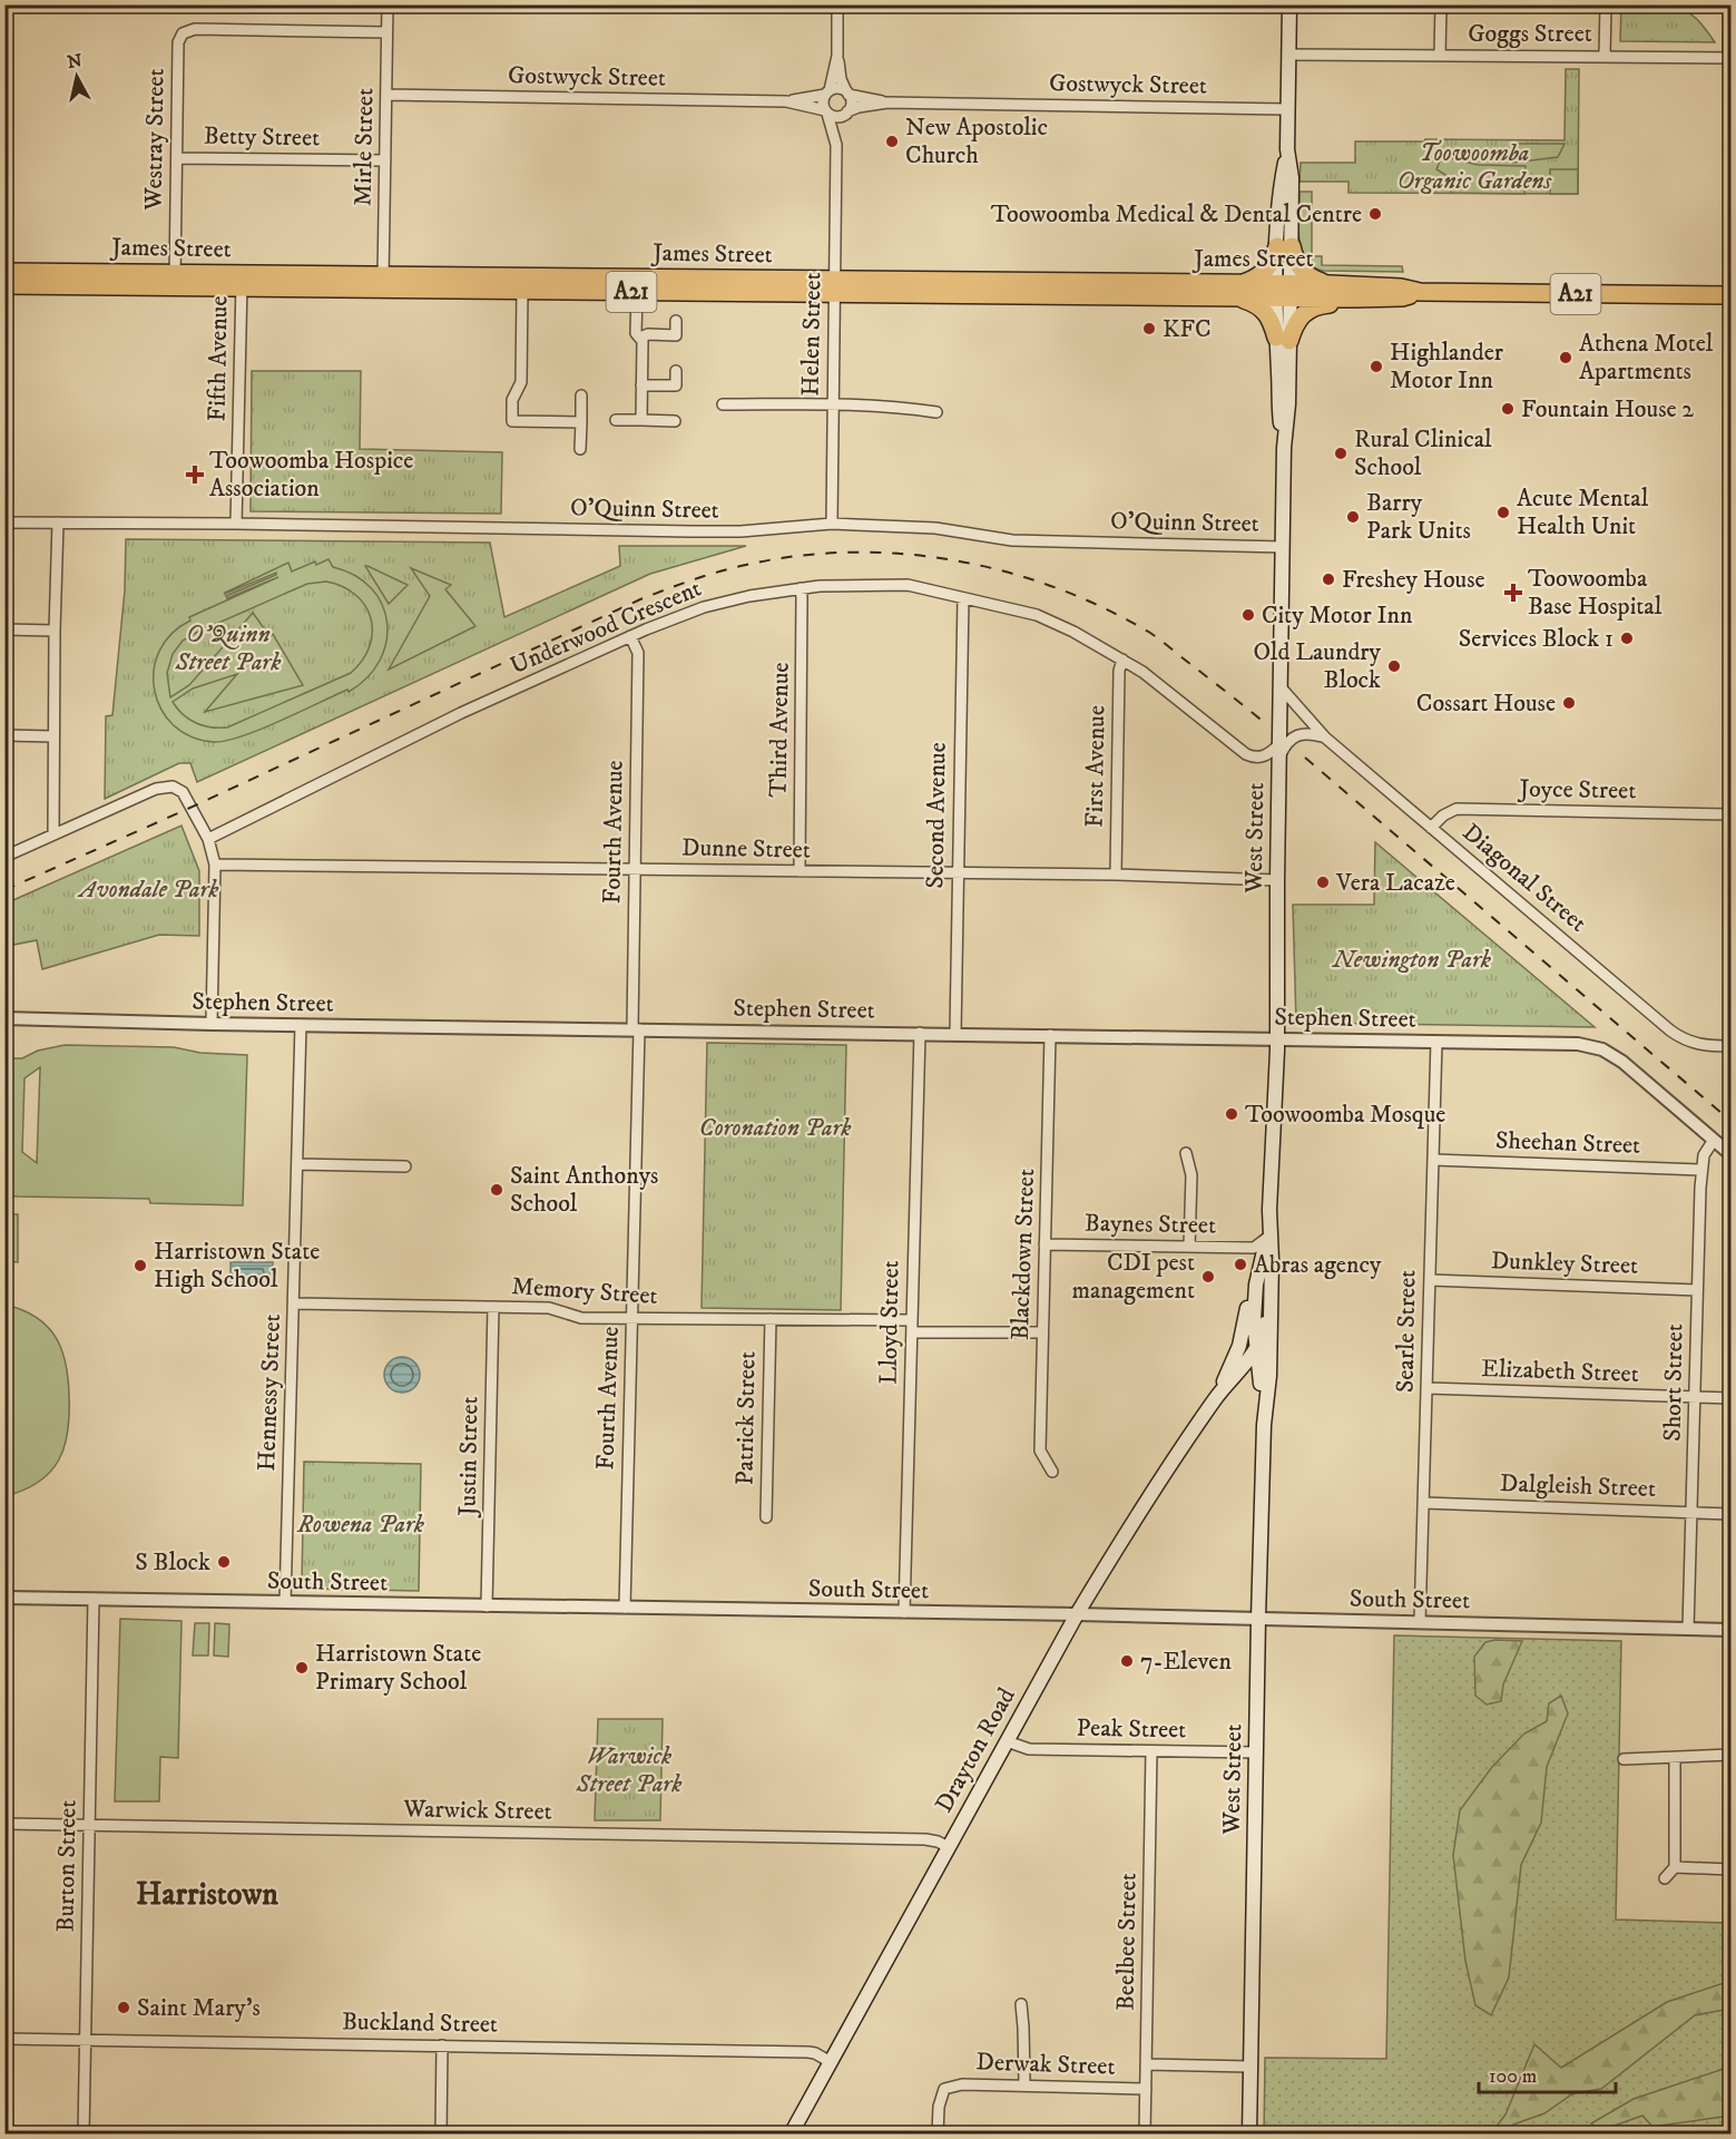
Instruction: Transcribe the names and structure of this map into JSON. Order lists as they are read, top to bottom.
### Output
{
  "streets": {
    "highway": ["James Street", "A21"],
    "main road": ["West Street", "Drayton Road"],
    "street": [
      "Goggs Street",
      "Gostwyck Street",
      "Betty Street",
      "Westray Street",
      "Mirle Street",
      "Helen Street",
      "Fifth Avenue",
      "O'Quinn Street",
      "Underwood Crescent",
      "Third Avenue",
      "First Avenue",
      "Joyce Street",
      "Second Avenue",
      "Fourth Avenue",
      "Dunne Street",
      "Diagonal Street",
      "Stephen Street",
      "Sheehan Street",
      "Baynes Street",
      "Blackdown Street",
      "Dunkley Street",
      "Memory Street",
      "Lloyd Street",
      "Searle Street",
      "Elizabeth Street",
      "Short Street",
      "Hennessy Street",
      "Patrick Street",
      "Justin Street",
      "Dalgleish Street",
      "South Street",
      "Peak Street",
      "Warwick Street",
      "Burton Street",
      "Beelbee Street",
      "Buckland Street",
      "Derwak Street"
    ]
  },
  "crossings": [
    ["Goggs Street", "West Street"],
    ["Gostwyck Street", "Mirle Street"],
    ["Gostwyck Street", "Helen Street"],
    ["Gostwyck Street", "West Street"],
    ["Betty Street", "Westray Street"],
    ["Betty Street", "Mirle Street"],
    ["Westray Street", "Mirle Street"],
    ["Westray Street", "James Street"],
    ["Mirle Street", "James Street"],
    ["James Street", "Helen Street"],
    ["James Street", "Fifth Avenue"],
    ["James Street", "West Street"],
    ["Helen Street", "O'Quinn Street"],
    ["Fifth Avenue", "O'Quinn Street"],
    ["O'Quinn Street", "West Street"],
    ["Underwood Crescent", "Third Avenue"],
    ["Underwood Crescent", "First Avenue"],
    ["Underwood Crescent", "Second Avenue"],
    ["Underwood Crescent", "Fourth Avenue"],
    ["Underwood Crescent", "West Street"],
    ["Third Avenue", "Dunne Street"],
    ["First Avenue", "Dunne Street"],
    ["Joyce Street", "Diagonal Street"],
    ["Second Avenue", "Dunne Street"],
    ["Second Avenue", "Stephen Street"],
    ["Fourth Avenue", "Dunne Street"],
    ["Fourth Avenue", "Stephen Street"],
    ["Fourth Avenue", "Memory Street"],
    ["Fourth Avenue", "South Street"],
    ["West Street", "Dunne Street"],
    ["West Street", "Diagonal Street"],
    ["West Street", "Stephen Street"],
    ["West Street", "South Street"],
    ["West Street", "Peak Street"],
    ["West Street", "Derwak Street"],
    ["Stephen Street", "Blackdown Street"],
    ["Stephen Street", "Lloyd Street"],
    ["Stephen Street", "Searle Street"],
    ["Stephen Street", "Short Street"],
    ["Stephen Street", "Hennessy Street"],
    ["Sheehan Street", "Searle Street"],
    ["Sheehan Street", "Short Street"],
    ["Baynes Street", "Blackdown Street"],
    ["Dunkley Street", "Searle Street"],
    ["Dunkley Street", "Short Street"],
    ["Memory Street", "Lloyd Street"],
    ["Memory Street", "Hennessy Street"],
    ["Memory Street", "Patrick Street"],
    ["Memory Street", "Justin Street"],
    ["Lloyd Street", "South Street"],
    ["Searle Street", "Elizabeth Street"],
    ["Searle Street", "Dalgleish Street"],
    ["Searle Street", "South Street"],
    ["Elizabeth Street", "Short Street"],
    ["Short Street", "Dalgleish Street"],
    ["Short Street", "South Street"],
    ["Hennessy Street", "South Street"],
    ["Justin Street", "South Street"],
    ["South Street", "Drayton Road"],
    ["South Street", "Burton Street"],
    ["Peak Street", "Drayton Road"],
    ["Peak Street", "Beelbee Street"],
    ["Drayton Road", "Warwick Street"],
    ["Drayton Road", "Buckland Street"],
    ["Warwick Street", "Burton Street"],
    ["Burton Street", "Buckland Street"],
    ["Beelbee Street", "Derwak Street"]
  ],
  "districts": ["Harristown"],
  "parks": [
    "Toowoomba Organic Gardens",
    "O'Quinn Street Park",
    "Avondale Park",
    "Newington Park",
    "Coronation Park",
    "Rowena Park",
    "Warwick Street Park"
  ],
  "places": {
    "other": [
      "New Apostolic Church",
      "Toowoomba Medical & Dental Centre",
      "KFC",
      "Athena Motel Apartments",
      "Highlander Motor Inn",
      "Fountain House 2",
      "Rural Clinical School",
      "Acute Mental Health Unit",
      "Barry Park Units",
      "Freshey House",
      "City Motor Inn",
      "Services Block 1",
      "Old Laundry Block",
      "Cossart House",
      "Vera Lacaze",
      "Toowoomba Mosque",
      "Saint Anthonys School",
      "Abras agency",
      "Harristown State High School",
      "CDI pest management",
      "S Block",
      "7-Eleven",
      "Harristown State Primary School",
      "Saint Mary's"
    ],
    "health": ["Toowoomba Hospice Association", "Toowoomba Base Hospital"]
  },
  "scale_bar": "100 m",
  "north": "top"
}
